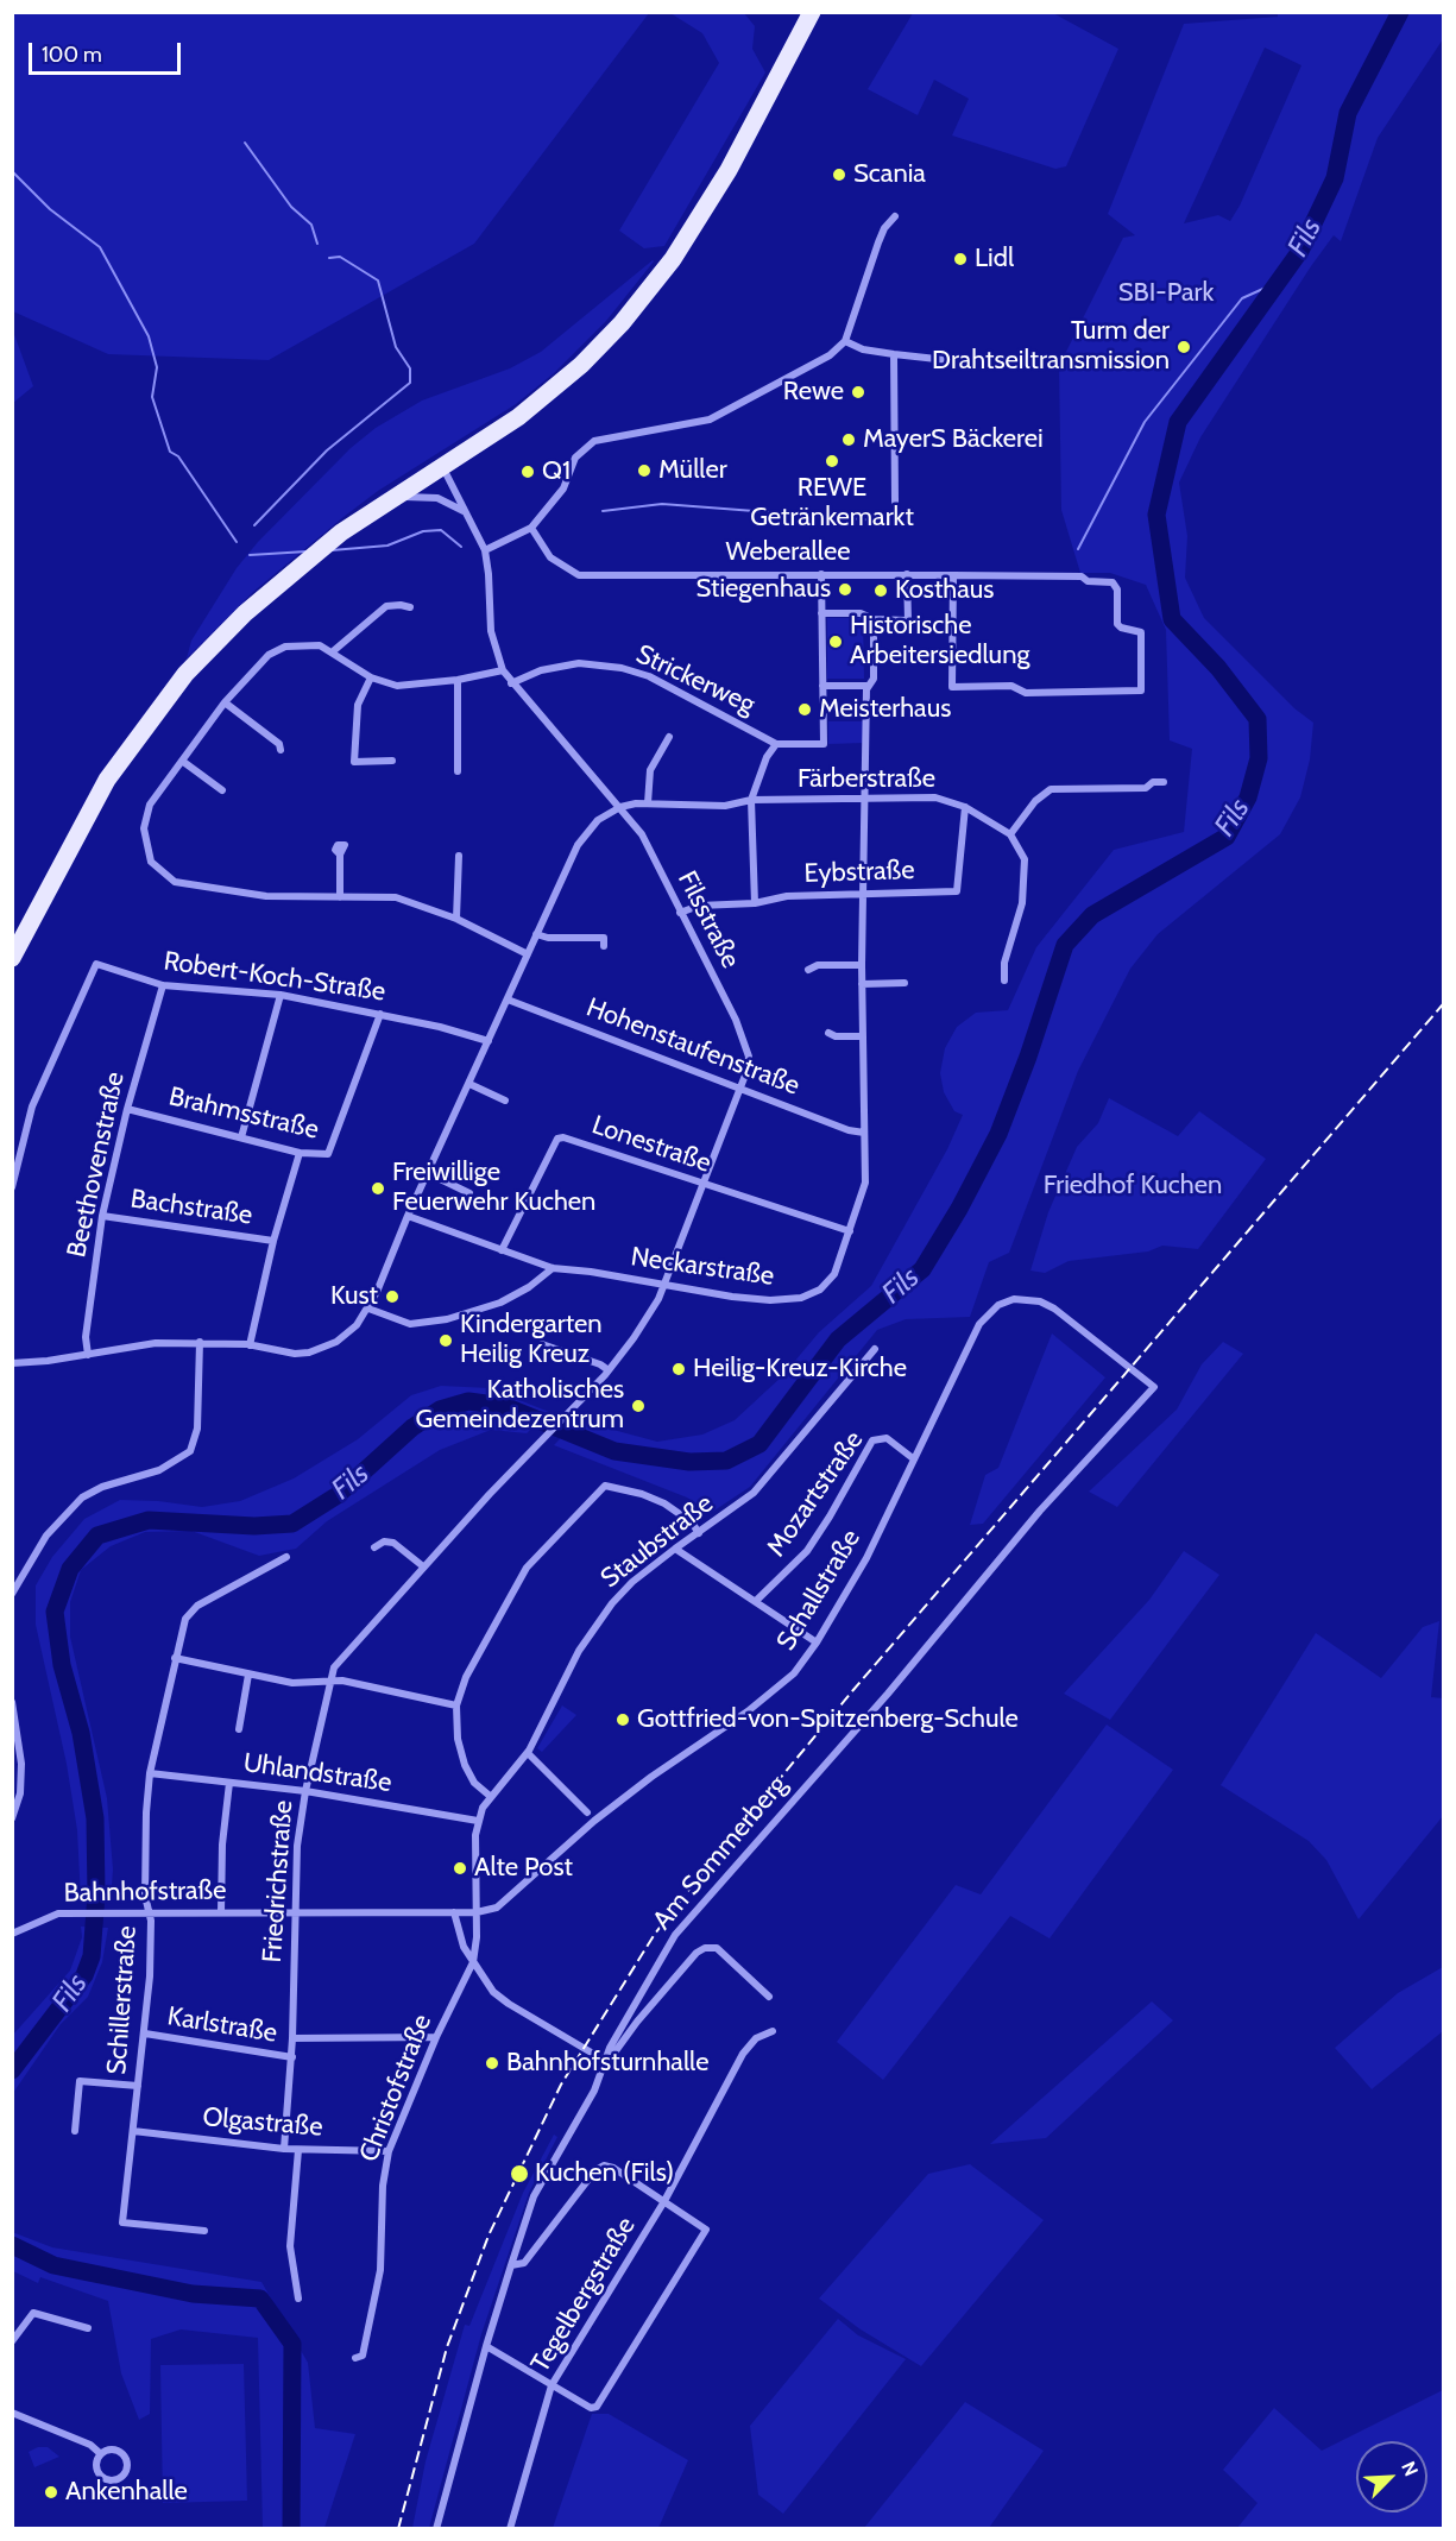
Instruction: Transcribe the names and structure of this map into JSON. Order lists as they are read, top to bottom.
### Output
{
  "streets": {
    "street": [
      "Weberallee",
      "Strickerweg",
      "Färberstraße",
      "Eybstraße",
      "Filsstraße",
      "Robert-Koch-Straße",
      "Hohenstaufenstraße",
      "Brahmsstraße",
      "Lonestraße",
      "Beethovenstraße",
      "Bachstraße",
      "Neckarstraße",
      "Mozartstraße",
      "Staubstraße",
      "Schallstraße",
      "Uhlandstraße",
      "Am Sommerberg",
      "Friedrichstraße",
      "Bahnhofstraße",
      "Schillerstraße",
      "Karlstraße",
      "Christofstraße",
      "Olgastraße",
      "Tegelbergstraße"
    ]
  },
  "crossings": [
    ["Strickerweg", "Filsstraße"],
    ["Färberstraße", "Eybstraße"],
    ["Färberstraße", "Filsstraße"],
    ["Färberstraße", "Neckarstraße"],
    ["Eybstraße", "Filsstraße"],
    ["Eybstraße", "Neckarstraße"],
    ["Filsstraße", "Hohenstaufenstraße"],
    ["Filsstraße", "Lonestraße"],
    ["Filsstraße", "Neckarstraße"],
    ["Filsstraße", "Friedrichstraße"],
    ["Robert-Koch-Straße", "Brahmsstraße"],
    ["Robert-Koch-Straße", "Beethovenstraße"],
    ["Hohenstaufenstraße", "Neckarstraße"],
    ["Brahmsstraße", "Beethovenstraße"],
    ["Lonestraße", "Neckarstraße"],
    ["Beethovenstraße", "Bachstraße"],
    ["Mozartstraße", "Schallstraße"],
    ["Staubstraße", "Schallstraße"],
    ["Staubstraße", "Uhlandstraße"],
    ["Staubstraße", "Bahnhofstraße"],
    ["Schallstraße", "Am Sommerberg"],
    ["Schallstraße", "Bahnhofstraße"],
    ["Uhlandstraße", "Friedrichstraße"],
    ["Uhlandstraße", "Schillerstraße"],
    ["Friedrichstraße", "Bahnhofstraße"],
    ["Friedrichstraße", "Karlstraße"],
    ["Friedrichstraße", "Olgastraße"],
    ["Bahnhofstraße", "Schillerstraße"],
    ["Schillerstraße", "Karlstraße"],
    ["Schillerstraße", "Olgastraße"],
    ["Karlstraße", "Christofstraße"],
    ["Christofstraße", "Olgastraße"]
  ],
  "water": ["Fils"],
  "parks": ["SBI-Park", "Friedhof Kuchen"],
  "places": [
    "Scania",
    "Lidl",
    "Turm der Drahtseiltransmission",
    "Rewe",
    "MayerS Bäckerei",
    "REWE Getränkemarkt",
    "Müller",
    "Q1",
    "Stiegenhaus",
    "Kosthaus",
    "Historische Arbeitersiedlung",
    "Meisterhaus",
    "Freiwillige Feuerwehr Kuchen",
    "Kust",
    "Kindergarten Heilig Kreuz",
    "Heilig-Kreuz-Kirche",
    "Katholisches Gemeindezentrum",
    "Gottfried-von-Spitzenberg-Schule",
    "Alte Post",
    "Bahnhofsturnhalle",
    "Kuchen (Fils)",
    "Ankenhalle"
  ],
  "scale_bar": "100 m",
  "north": "top right"
}
